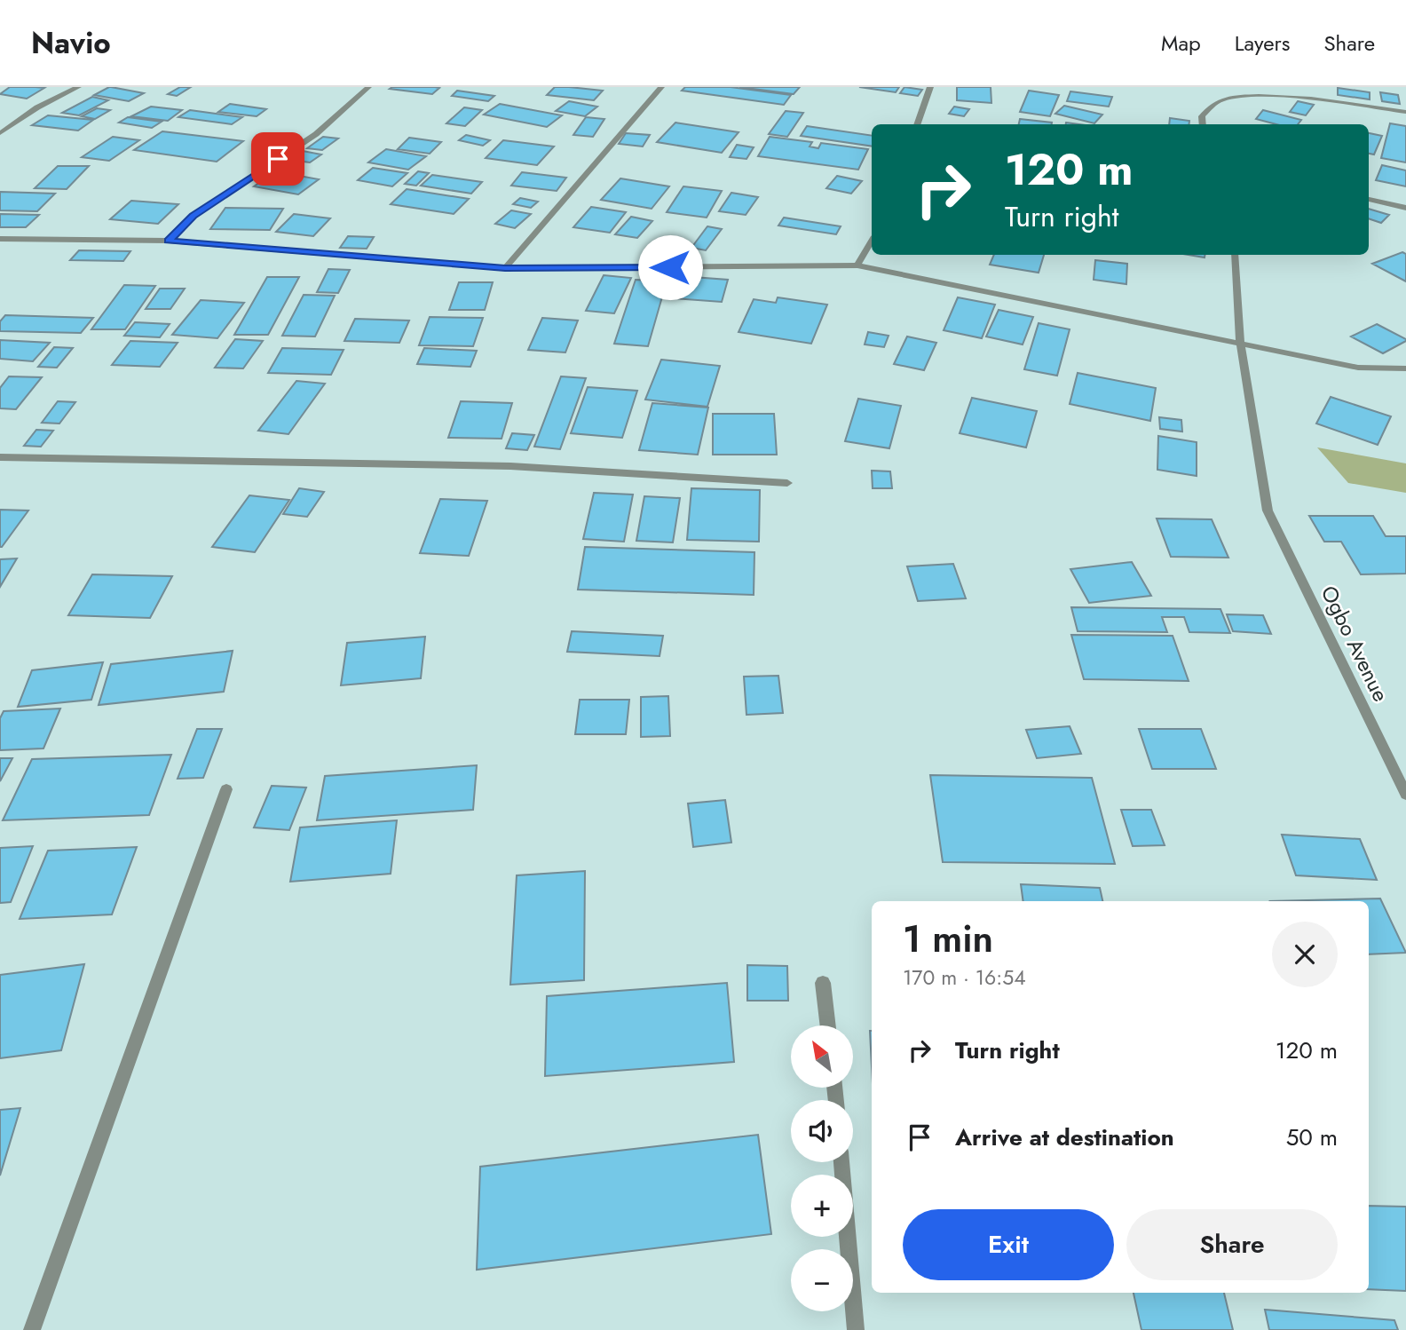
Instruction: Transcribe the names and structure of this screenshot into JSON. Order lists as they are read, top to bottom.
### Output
{
  "streets": {
    "street": ["Ogbo Avenue"]
  },
  "north": "top left",
  "page": {
    "header": "Navio",
    "nav": ["Map", "Layers", "Share"],
    "turn": ["120 m", "Turn right"],
    "heading": ["1 min", "170 m · 16:54"],
    "list": [
      {
        "name": "Turn right",
        "value": "120 m"
      },
      {
        "name": "Arrive at destination",
        "value": "50 m"
      }
    ],
    "map_buttons": ["+", "−"],
    "buttons": ["Exit", "Share"]
  }
}
